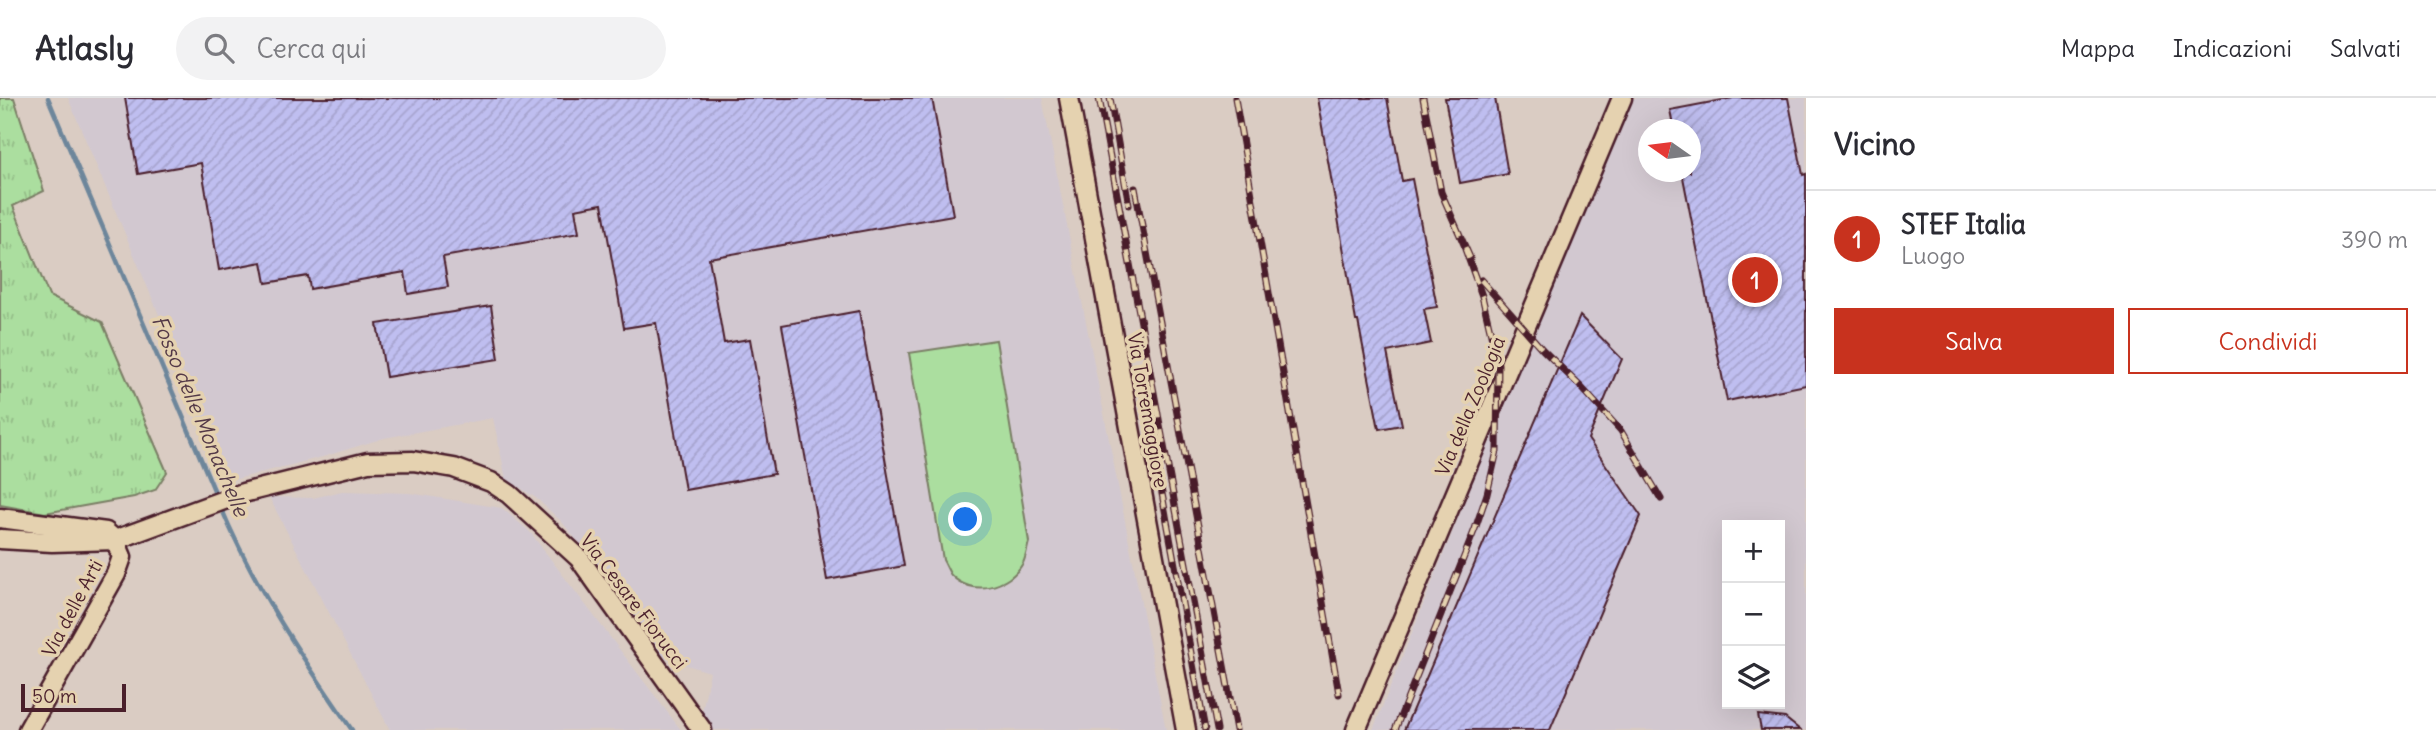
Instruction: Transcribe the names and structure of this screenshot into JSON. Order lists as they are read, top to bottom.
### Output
{
  "streets": {
    "street": [
      "Via della Zoologia",
      "Via Torremaggiore",
      "Via Cesare Fiorucci",
      "Via delle Arti"
    ]
  },
  "crossings": [
    ["Via Cesare Fiorucci", "Via delle Arti"]
  ],
  "water": ["Fosso delle Monachelle"],
  "scale_bar": "50 m",
  "north": "left",
  "page": {
    "header": "Atlasly",
    "search": "Cerca qui",
    "nav": ["Mappa", "Indicazioni", "Salvati"],
    "heading": "Vicino",
    "list": [
      {
        "mark": "1",
        "name": "STEF Italia",
        "note": "Luogo",
        "value": "390 m"
      }
    ],
    "pins": "1",
    "buttons": ["Salva", "Condividi"],
    "map_buttons": ["+", "−"],
    "scale": "50 m"
  }
}
